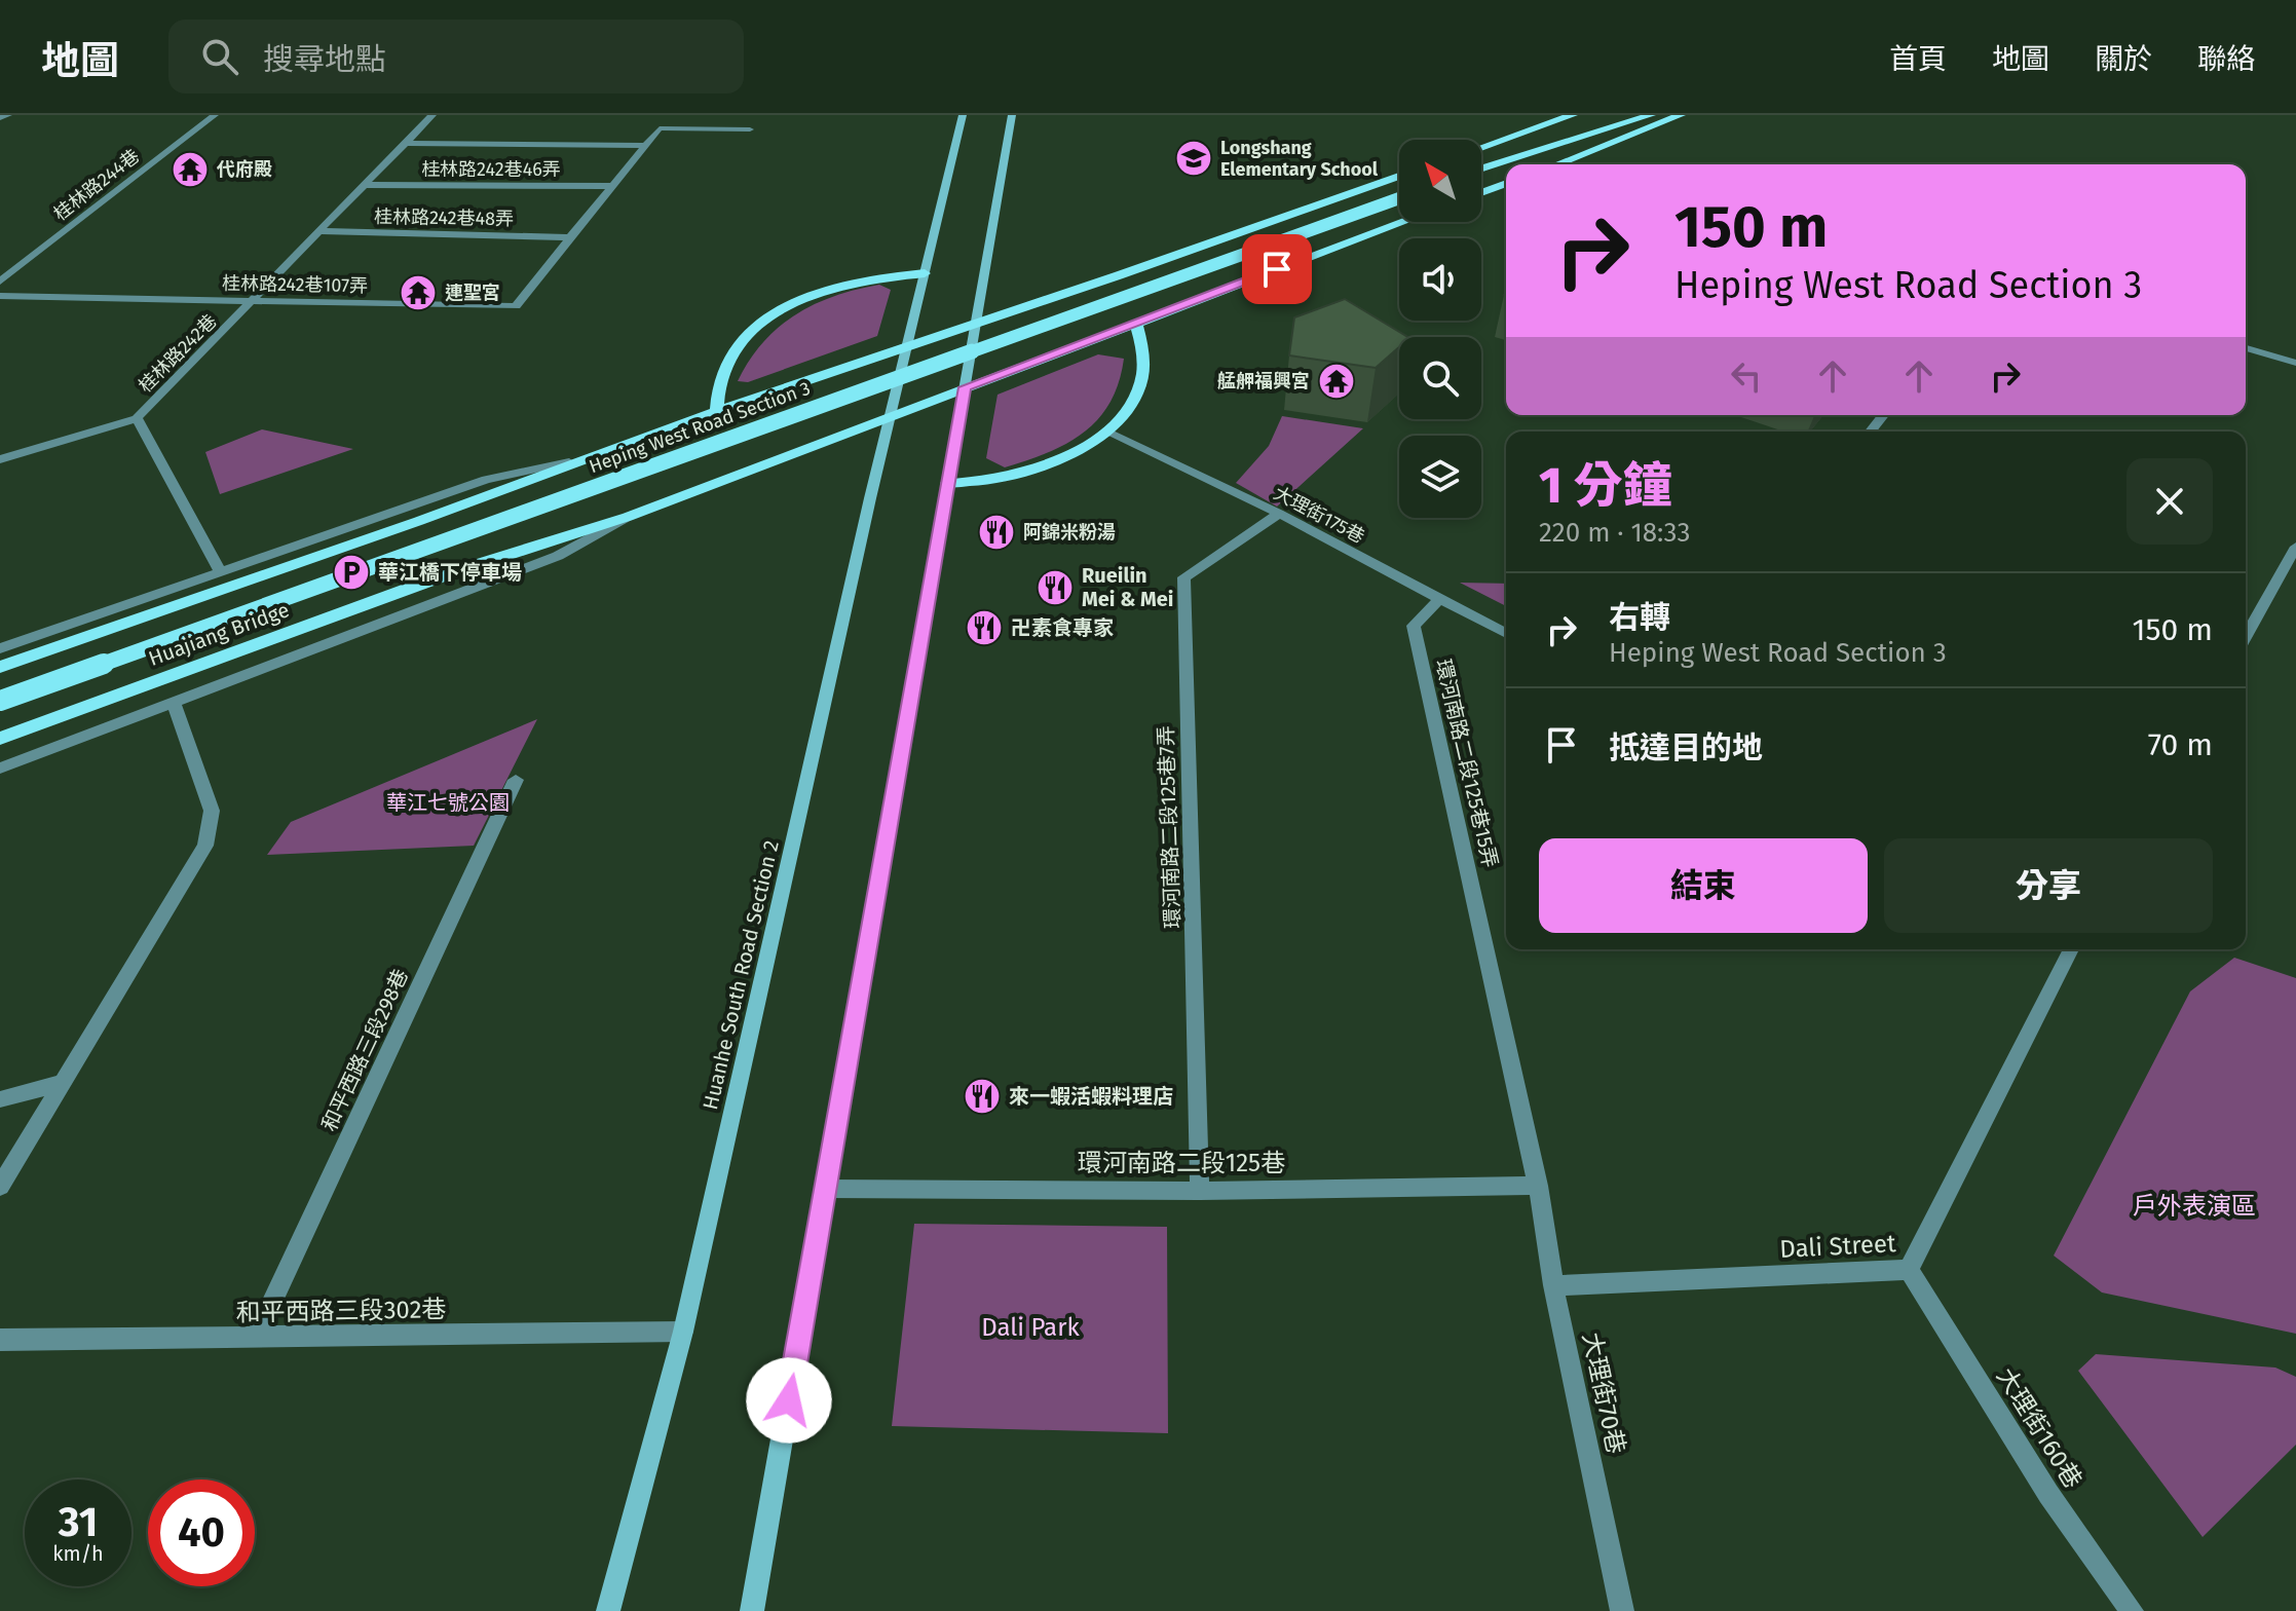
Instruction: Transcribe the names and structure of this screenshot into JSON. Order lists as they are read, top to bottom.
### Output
{
  "streets": {
    "main road": ["Heping West Road Section 3", "Huajiang Bridge"],
    "street": [
      "桂林路242巷46弄",
      "桂林路244巷",
      "桂林路242巷48弄",
      "桂林路242巷107弄",
      "桂林路242巷",
      "大理街175巷",
      "環河南路二段125巷15弄",
      "環河南路二段125巷7弄",
      "Huanhe South Road Section 2",
      "和平西路三段298巷",
      "環河南路二段125巷",
      "Dali Street",
      "和平西路三段302巷",
      "大理街70巷",
      "大理街160巷"
    ]
  },
  "crossings": [
    ["桂林路242巷46弄", "桂林路242巷107弄"],
    ["桂林路242巷46弄", "桂林路242巷"],
    ["桂林路242巷48弄", "桂林路242巷107弄"],
    ["桂林路242巷48弄", "桂林路242巷"],
    ["桂林路242巷107弄", "桂林路242巷"],
    ["桂林路242巷", "Heping West Road Section 3"],
    ["Heping West Road Section 3", "Huajiang Bridge"],
    ["Heping West Road Section 3", "Huanhe South Road Section 2"],
    ["大理街175巷", "環河南路二段125巷15弄"],
    ["大理街175巷", "環河南路二段125巷7弄"],
    ["環河南路二段125巷15弄", "環河南路二段125巷"],
    ["環河南路二段125巷15弄", "大理街70巷"],
    ["環河南路二段125巷7弄", "環河南路二段125巷"],
    ["Huanhe South Road Section 2", "和平西路三段302巷"],
    ["和平西路三段298巷", "和平西路三段302巷"],
    ["環河南路二段125巷", "大理街70巷"],
    ["Dali Street", "大理街70巷"],
    ["Dali Street", "大理街160巷"]
  ],
  "parks": ["華江七號公園", "戶外表演區", "Dali Park"],
  "places": {
    "school or university": ["Longshang Elementary School"],
    "temple": ["代府殿", "連聖宮", "艋舺福興宮"],
    "restaurant": [
      "阿錦米粉湯",
      "Rueilin Mei & Mei",
      "卍素食專家",
      "來一蝦活蝦料理店"
    ],
    "parking": ["華江橋下停車場"]
  },
  "north": "top left",
  "page": {
    "header": "地圖",
    "search": "搜尋地點",
    "nav": [
      "首頁",
      "地圖",
      "關於",
      "聯絡"
    ],
    "turn": ["150 m", "Heping West Road Section 3"],
    "heading": ["1 分鐘", "220 m · 18:33"],
    "list": [
      {
        "name": "右轉",
        "note": "Heping West Road Section 3",
        "value": "150 m"
      },
      {
        "name": "抵達目的地",
        "value": "70 m"
      }
    ],
    "buttons": ["結束", "分享"],
    "speed": "31 km/h",
    "limit": "40"
  }
}
